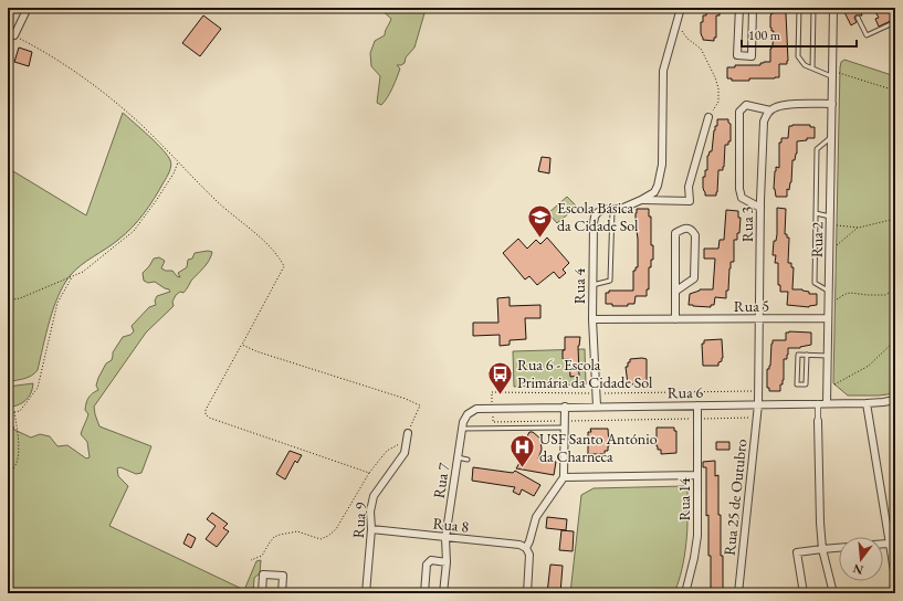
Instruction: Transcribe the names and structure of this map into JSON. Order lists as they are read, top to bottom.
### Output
{
  "streets": {
    "street": [
      "Rua 3",
      "Rua 2",
      "Rua 4",
      "Rua 5",
      "Rua 6",
      "Rua 7",
      "Rua 25 de Outubro",
      "Rua 14",
      "Rua 9",
      "Rua 8"
    ]
  },
  "crossings": [
    ["Rua 3", "Rua 5"],
    ["Rua 3", "Rua 6"],
    ["Rua 3", "Rua 25 de Outubro"],
    ["Rua 2", "Rua 5"],
    ["Rua 2", "Rua 6"],
    ["Rua 4", "Rua 5"],
    ["Rua 4", "Rua 6"],
    ["Rua 6", "Rua 7"],
    ["Rua 6", "Rua 25 de Outubro"],
    ["Rua 6", "Rua 14"],
    ["Rua 7", "Rua 8"],
    ["Rua 9", "Rua 8"]
  ],
  "places": {
    "school or university": ["Escola Básica da Cidade Sol"],
    "bus stop": ["Rua 6 - Escola Primária da Cidade Sol"],
    "hospital": ["USF Santo António da Charneca"]
  },
  "scale_bar": "100 m",
  "north": "bottom"
}
